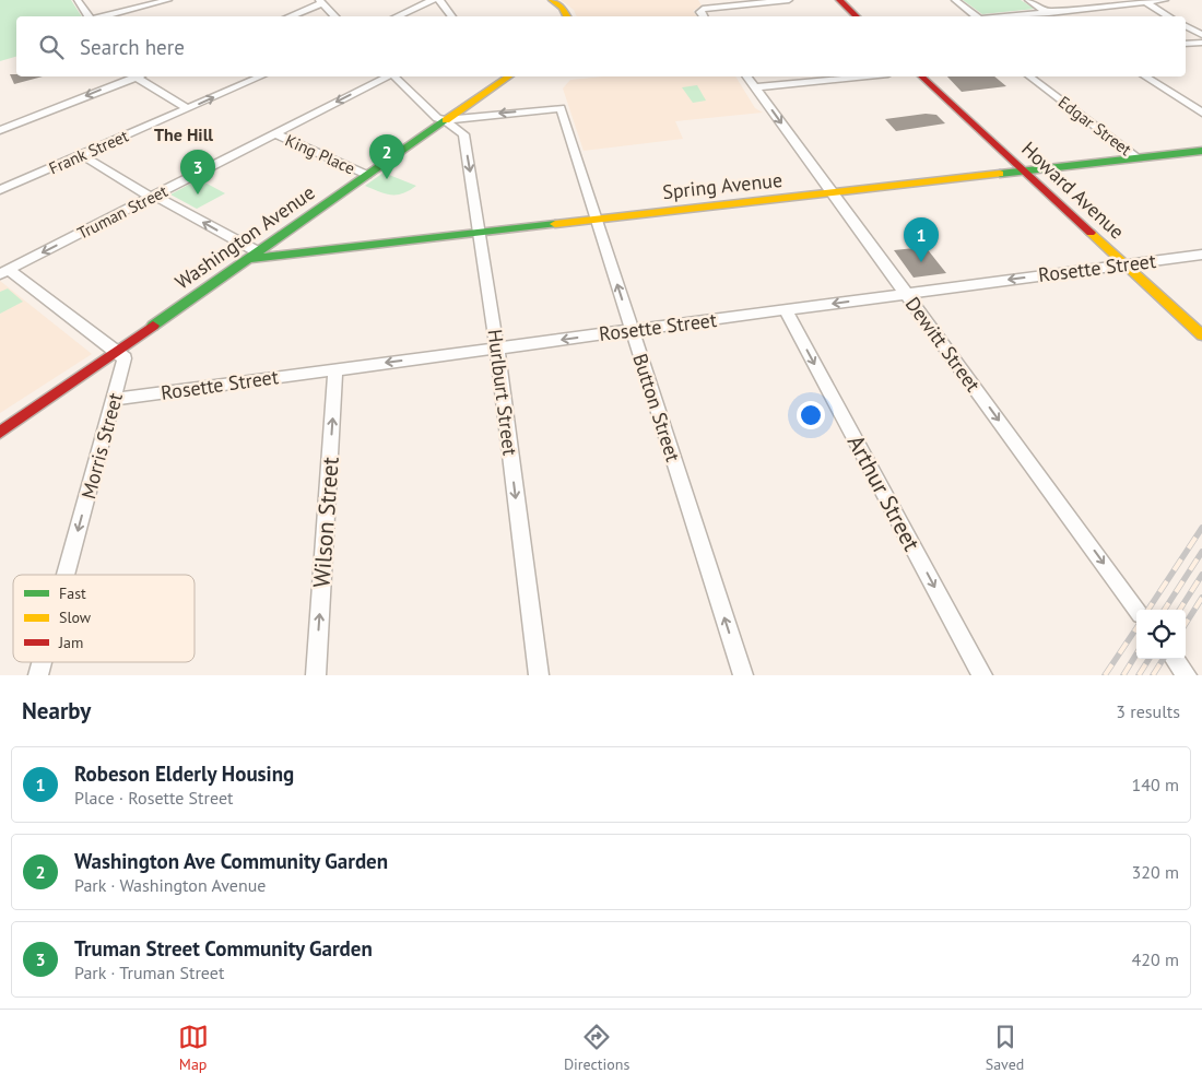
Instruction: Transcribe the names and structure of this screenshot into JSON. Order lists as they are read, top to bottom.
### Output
{
  "streets": {
    "main road": ["Spring Avenue", "Howard Avenue", "Washington Avenue"],
    "street": [
      "Edgar Street",
      "Frank Street",
      "King Place",
      "Truman Street",
      "Rosette Street",
      "Dewitt Street",
      "Hurlburt Street",
      "Button Street",
      "Morris Street",
      "Arthur Street",
      "Wilson Street"
    ]
  },
  "crossings": [
    ["Edgar Street", "Spring Avenue"],
    ["King Place", "Truman Street"],
    ["King Place", "Washington Avenue"],
    ["Spring Avenue", "Howard Avenue"],
    ["Spring Avenue", "Washington Avenue"],
    ["Spring Avenue", "Dewitt Street"],
    ["Spring Avenue", "Hurlburt Street"],
    ["Spring Avenue", "Button Street"],
    ["Howard Avenue", "Rosette Street"],
    ["Washington Avenue", "Hurlburt Street"],
    ["Washington Avenue", "Button Street"],
    ["Washington Avenue", "Morris Street"],
    ["Rosette Street", "Dewitt Street"],
    ["Rosette Street", "Hurlburt Street"],
    ["Rosette Street", "Button Street"],
    ["Rosette Street", "Morris Street"],
    ["Rosette Street", "Arthur Street"],
    ["Rosette Street", "Wilson Street"],
    ["Hurlburt Street", "Button Street"]
  ],
  "one_way": [
    "Truman Street",
    "Rosette Street",
    "Dewitt Street",
    "Hurlburt Street",
    "Button Street",
    "Morris Street",
    "Arthur Street",
    "Wilson Street"
  ],
  "districts": ["The Hill"],
  "legend": ["Fast", "Slow", "Jam"],
  "page": {
    "search": "Search here",
    "pins": ["2", "3", "1"],
    "heading": ["Nearby", "3 results"],
    "list": [
      {
        "mark": "1",
        "name": "Robeson Elderly Housing",
        "note": "Place · Rosette Street",
        "value": "140 m"
      },
      {
        "mark": "2",
        "name": "Washington Ave Community Garden",
        "note": "Park · Washington Avenue",
        "value": "320 m"
      },
      {
        "mark": "3",
        "name": "Truman Street Community Garden",
        "note": "Park · Truman Street",
        "value": "420 m"
      }
    ],
    "nav": ["Map", "Directions", "Saved"]
  }
}
